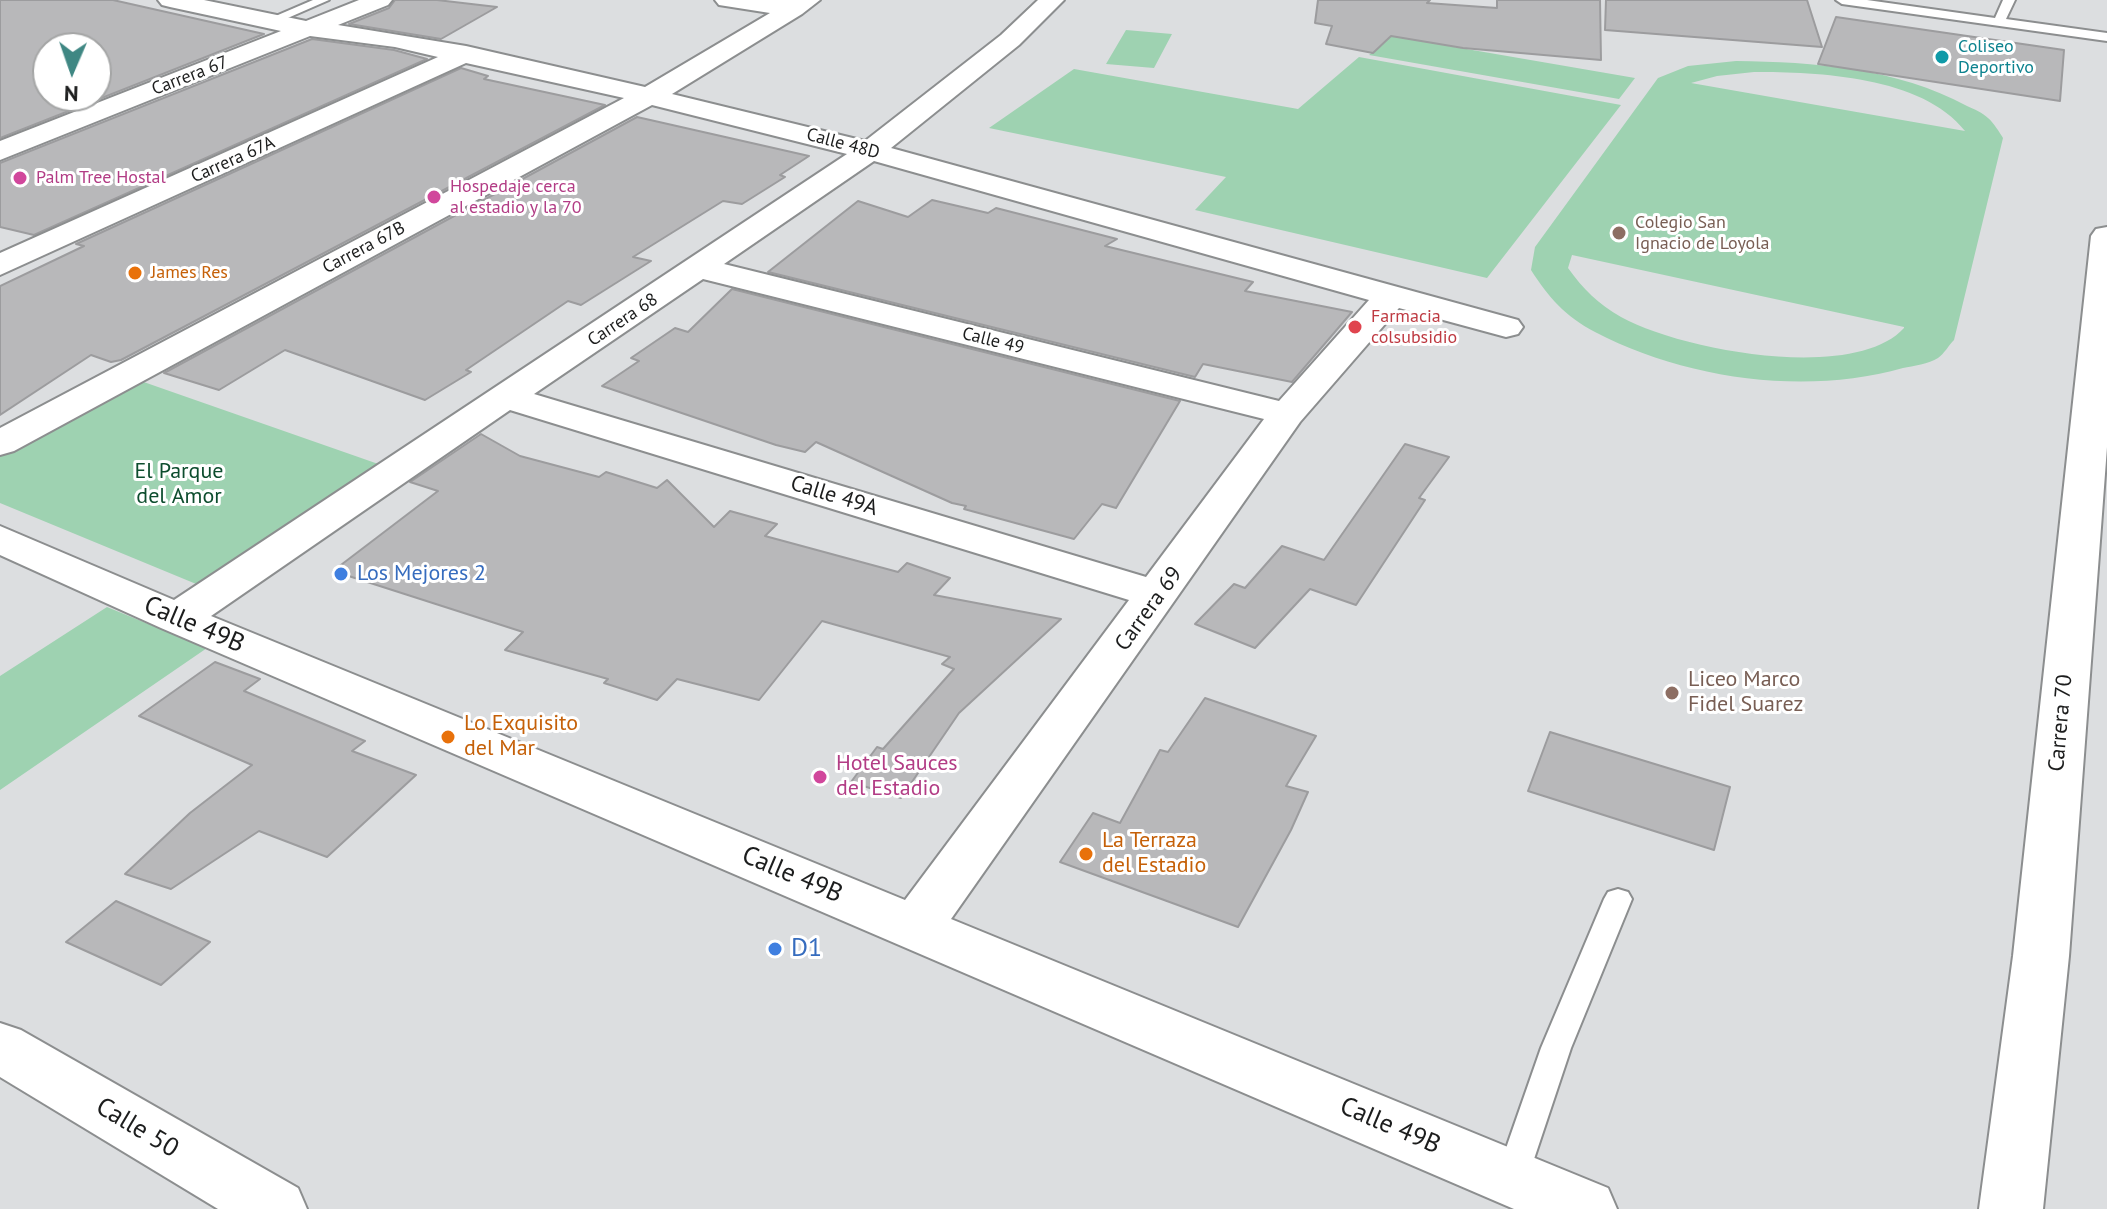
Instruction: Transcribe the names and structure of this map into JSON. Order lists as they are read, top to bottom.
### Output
{
  "streets": {
    "street": [
      "Carrera 67",
      "Calle 48D",
      "Carrera 67A",
      "Carrera 67B",
      "Carrera 68",
      "Calle 49",
      "Calle 49A",
      "Carrera 69",
      "Calle 49B",
      "Carrera 70",
      "Calle 50"
    ]
  },
  "crossings": [
    ["Carrera 67", "Calle 48D"],
    ["Calle 48D", "Carrera 67A"],
    ["Calle 48D", "Carrera 67B"],
    ["Calle 48D", "Carrera 68"],
    ["Calle 48D", "Carrera 69"],
    ["Carrera 68", "Calle 49"],
    ["Carrera 68", "Calle 49A"],
    ["Carrera 68", "Calle 49B"],
    ["Calle 49", "Carrera 69"],
    ["Calle 49A", "Carrera 69"],
    ["Carrera 69", "Calle 49B"]
  ],
  "parks": ["El Parque del Amor"],
  "places": [
    "Coliseo Deportivo",
    "Palm Tree Hostal",
    "Hospedaje cerca al estadio y la 70",
    "Colegio San Ignacio de Loyola",
    "James Res",
    "Farmacia colsubsidio",
    "Los Mejores 2",
    "Liceo Marco Fidel Suarez",
    "Lo Exquisito del Mar",
    "Hotel Sauces del Estadio",
    "La Terraza del Estadio",
    "D1"
  ],
  "north": "bottom"
}
